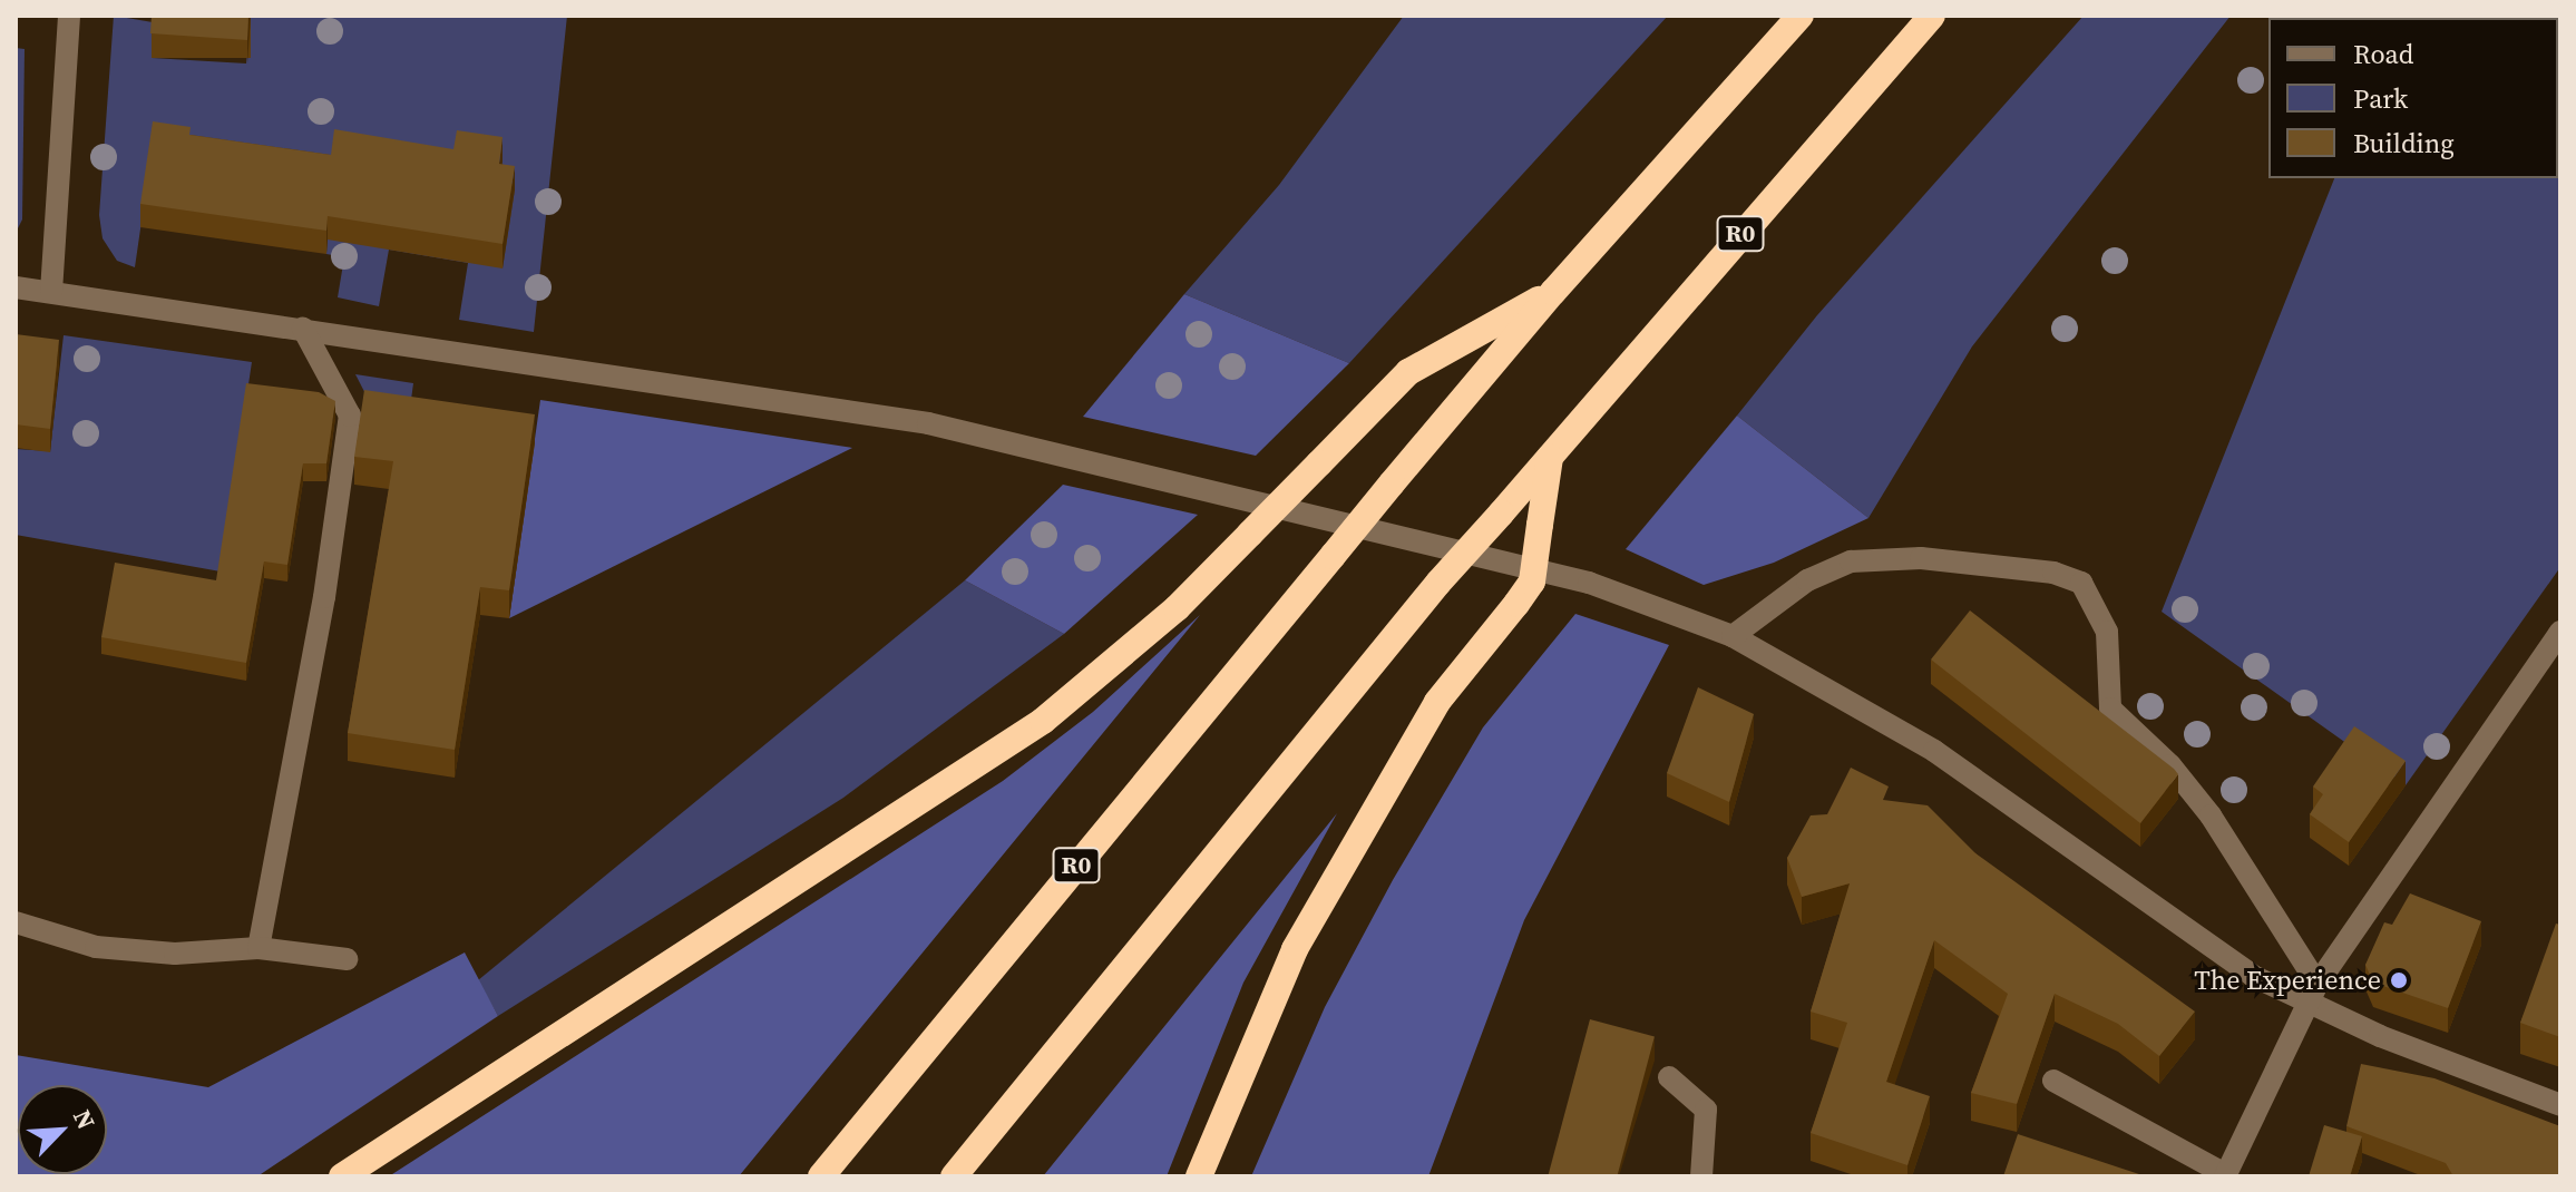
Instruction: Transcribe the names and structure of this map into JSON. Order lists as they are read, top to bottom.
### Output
{
  "streets": {
    "highway": ["R0"]
  },
  "places": ["The Experience"],
  "legend": ["Road", "Park", "Building"],
  "north": "top right"
}
